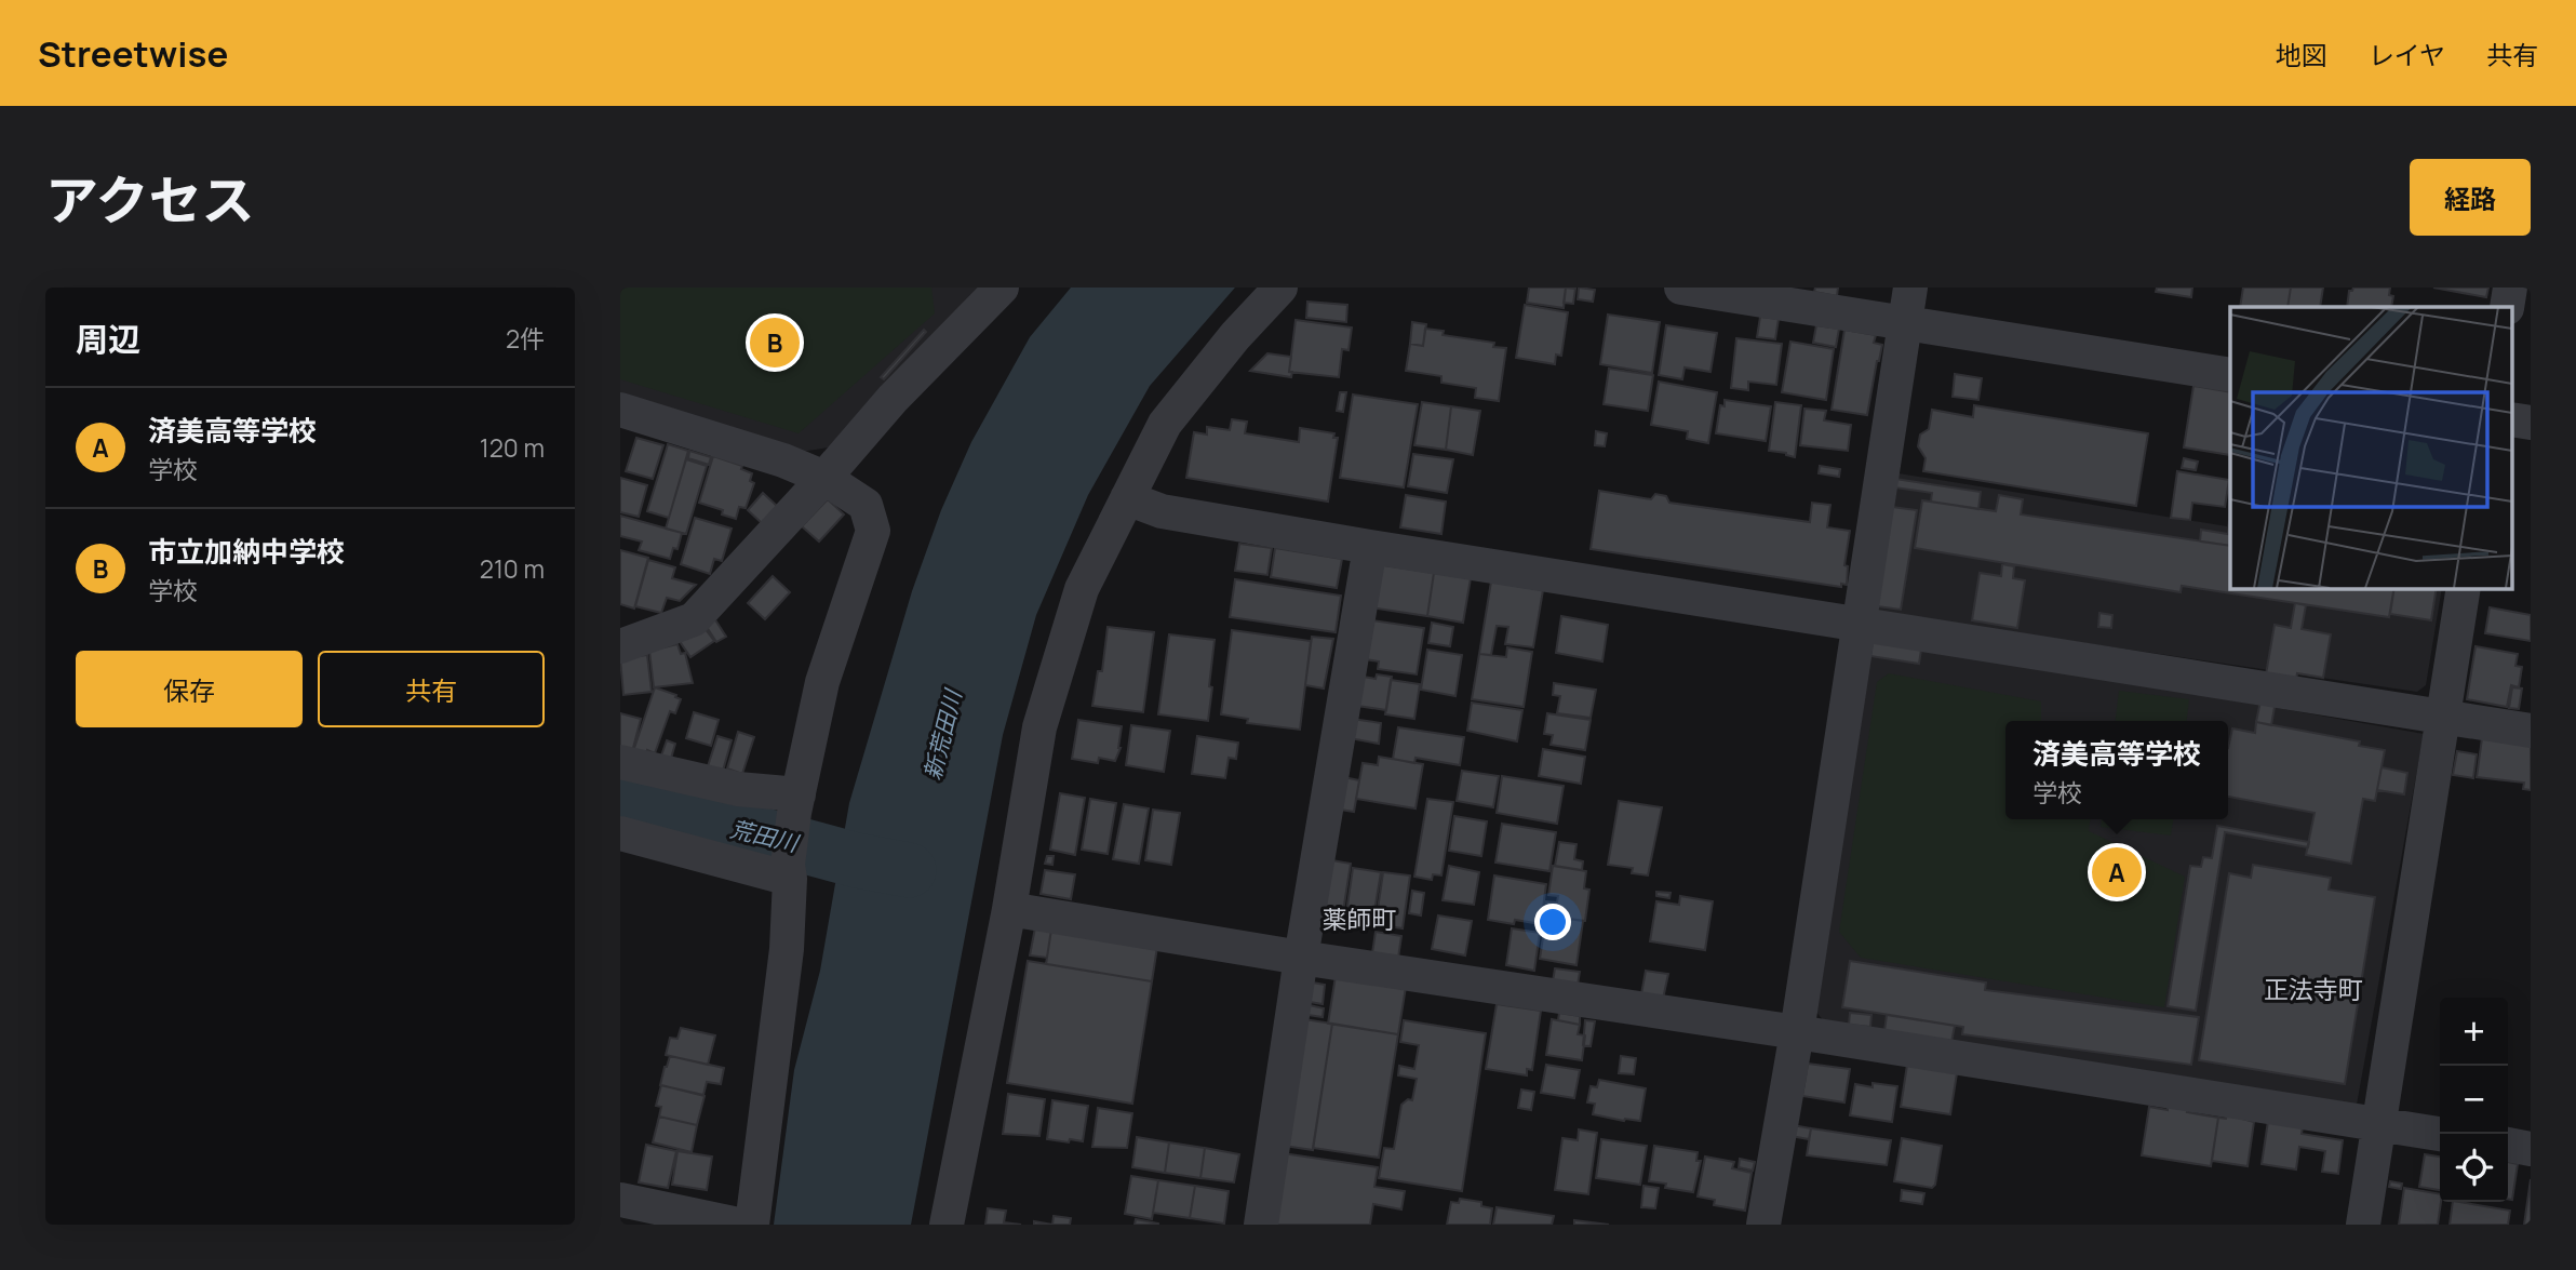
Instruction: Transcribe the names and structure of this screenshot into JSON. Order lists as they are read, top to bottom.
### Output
{
  "districts": ["薬師町", "正法寺町"],
  "water": ["新荒田川", "荒田川"],
  "page": {
    "header": "Streetwise",
    "nav": ["地図", "レイヤ", "共有"],
    "title": "アクセス",
    "buttons": [
      "経路",
      ["保存", "共有"]
    ],
    "heading": ["周辺", "2件"],
    "pins": ["B", "A"],
    "list": [
      {
        "mark": "A",
        "name": "済美高等学校",
        "note": "学校",
        "value": "120 m"
      },
      {
        "mark": "B",
        "name": "市立加納中学校",
        "note": "学校",
        "value": "210 m"
      }
    ],
    "popup": ["済美高等学校", "学校"],
    "map_buttons": ["+", "−"]
  }
}
